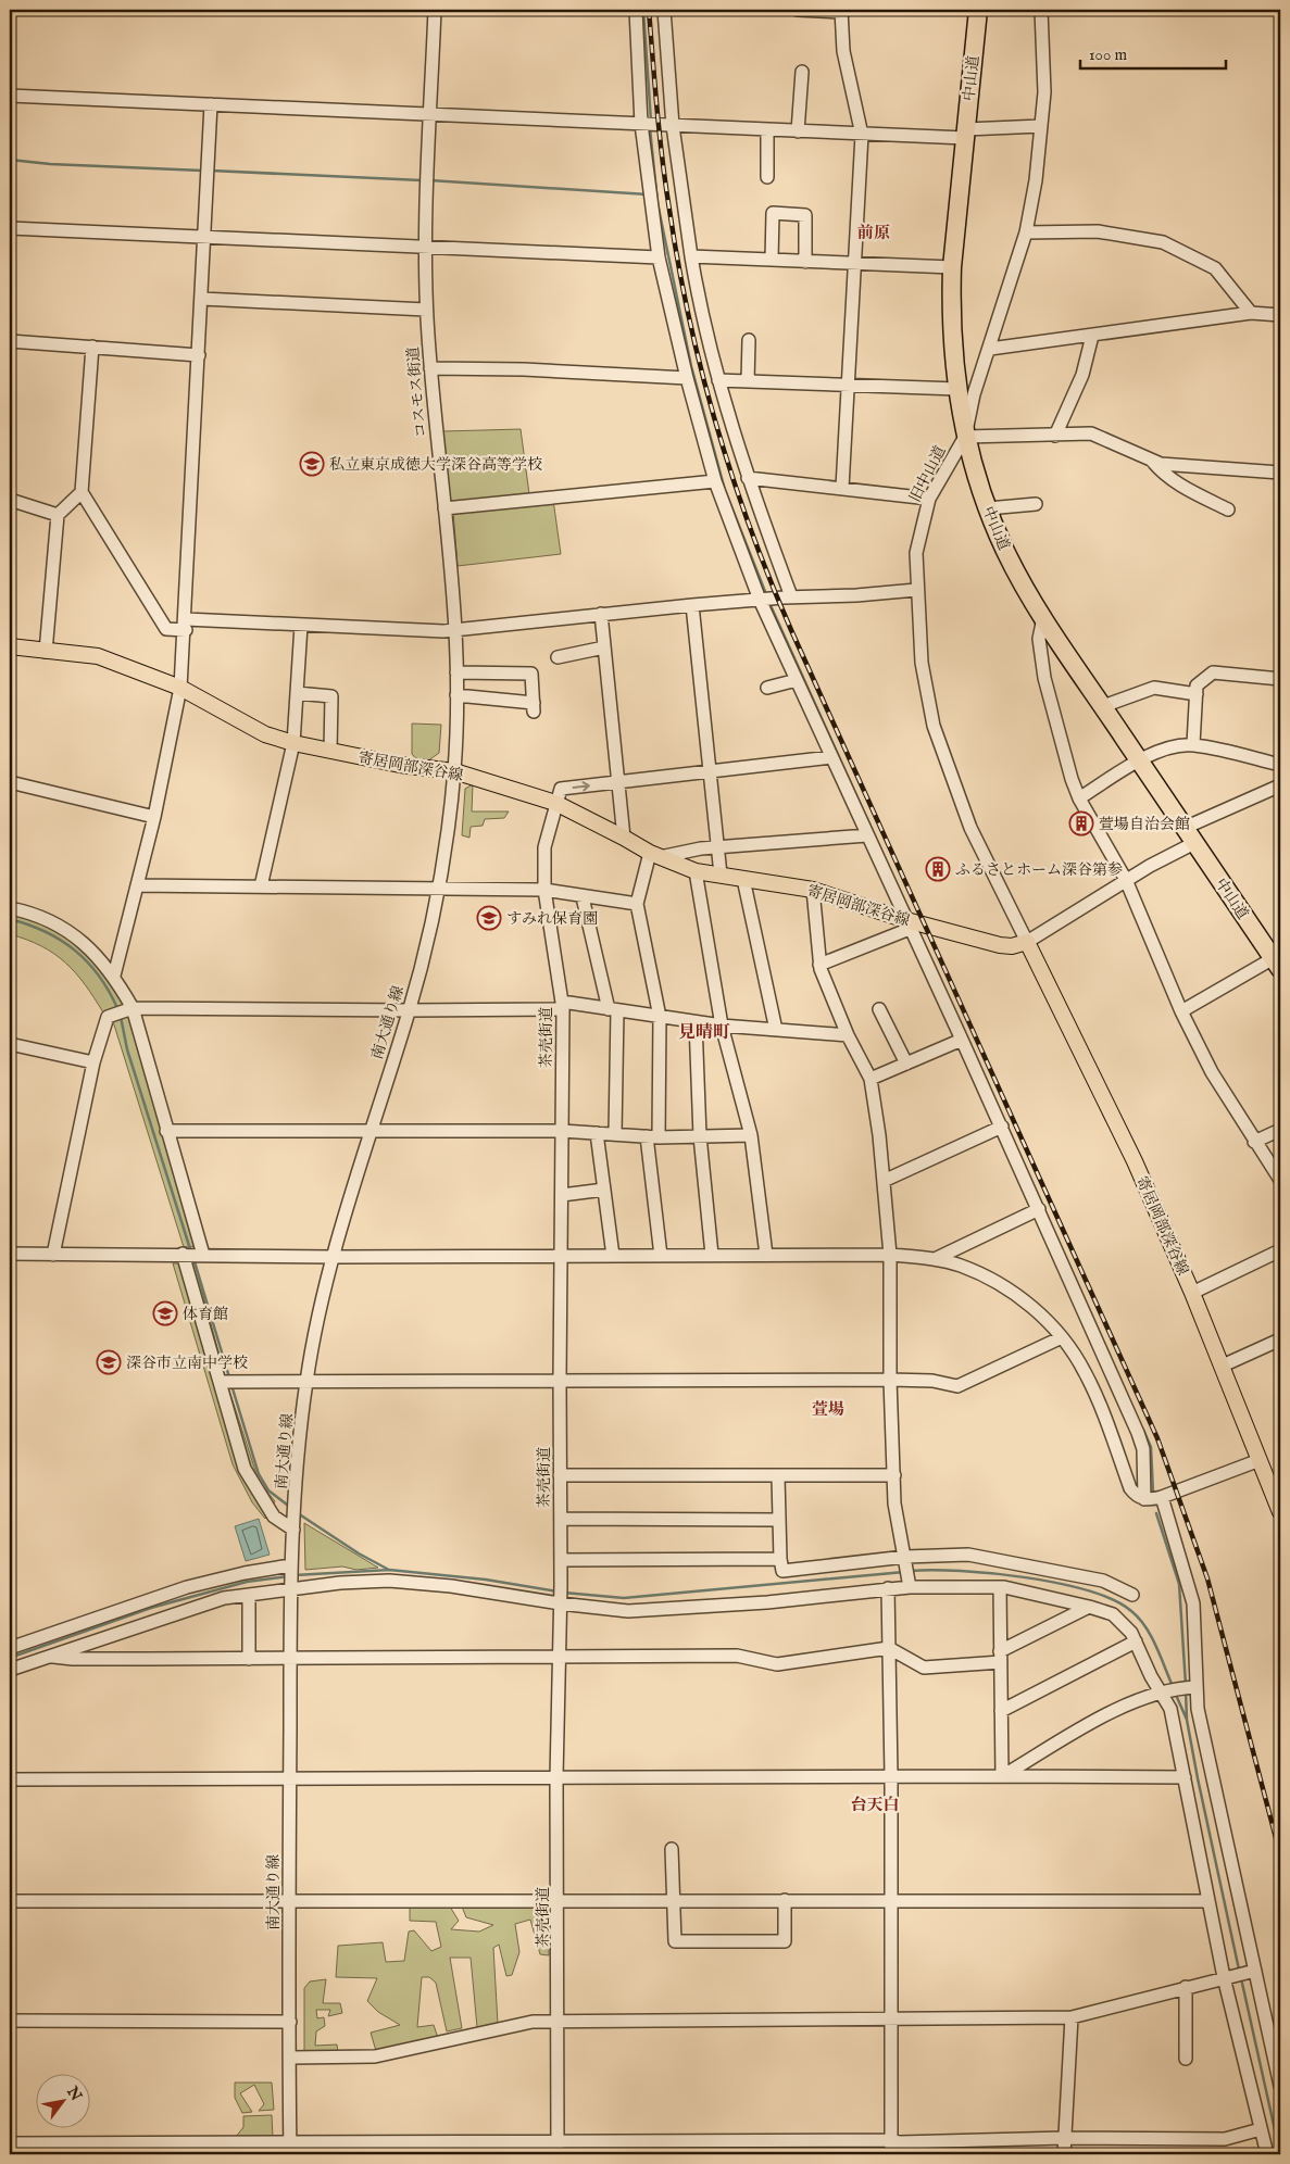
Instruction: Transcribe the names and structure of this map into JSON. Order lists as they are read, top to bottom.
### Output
{
  "streets": {
    "highway": ["中山道"],
    "main road": ["寄居岡部深谷線"],
    "street": [
      "コスモス街道",
      "旧中山道",
      "南大通り線",
      "茶売街道"
    ]
  },
  "crossings": [
    ["中山道", "旧中山道"],
    ["コスモス街道", "寄居岡部深谷線"],
    ["コスモス街道", "南大通り線"],
    ["旧中山道", "寄居岡部深谷線"],
    ["寄居岡部深谷線", "南大通り線"],
    ["寄居岡部深谷線", "茶売街道"]
  ],
  "districts": [
    "前原",
    "見晴町",
    "萱場",
    "台天白"
  ],
  "places": {
    "school or university": [
      "私立東京成徳大学深谷高等学校",
      "すみれ保育園",
      "体育館",
      "深谷市立南中学校"
    ],
    "building": ["萱場自治会館", "ふるさとホーム深谷第参"]
  },
  "scale_bar": "100 m",
  "north": "top right"
}
